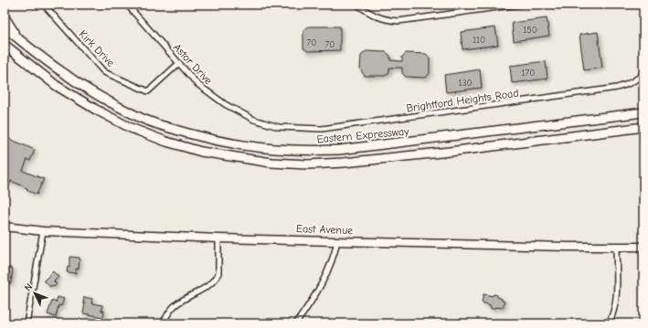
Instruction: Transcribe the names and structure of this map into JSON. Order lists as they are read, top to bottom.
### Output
{
  "streets": {
    "highway": ["Eastern Expressway"],
    "main road": ["East Avenue"],
    "street": ["Kirk Drive", "Astor Drive", "Brightford Heights Road"]
  },
  "crossings": [
    ["Kirk Drive", "Astor Drive"],
    ["Astor Drive", "Brightford Heights Road"]
  ],
  "house_numbers": [
    "150",
    "110",
    "70",
    "70",
    "170",
    "130"
  ],
  "north": "top left"
}
